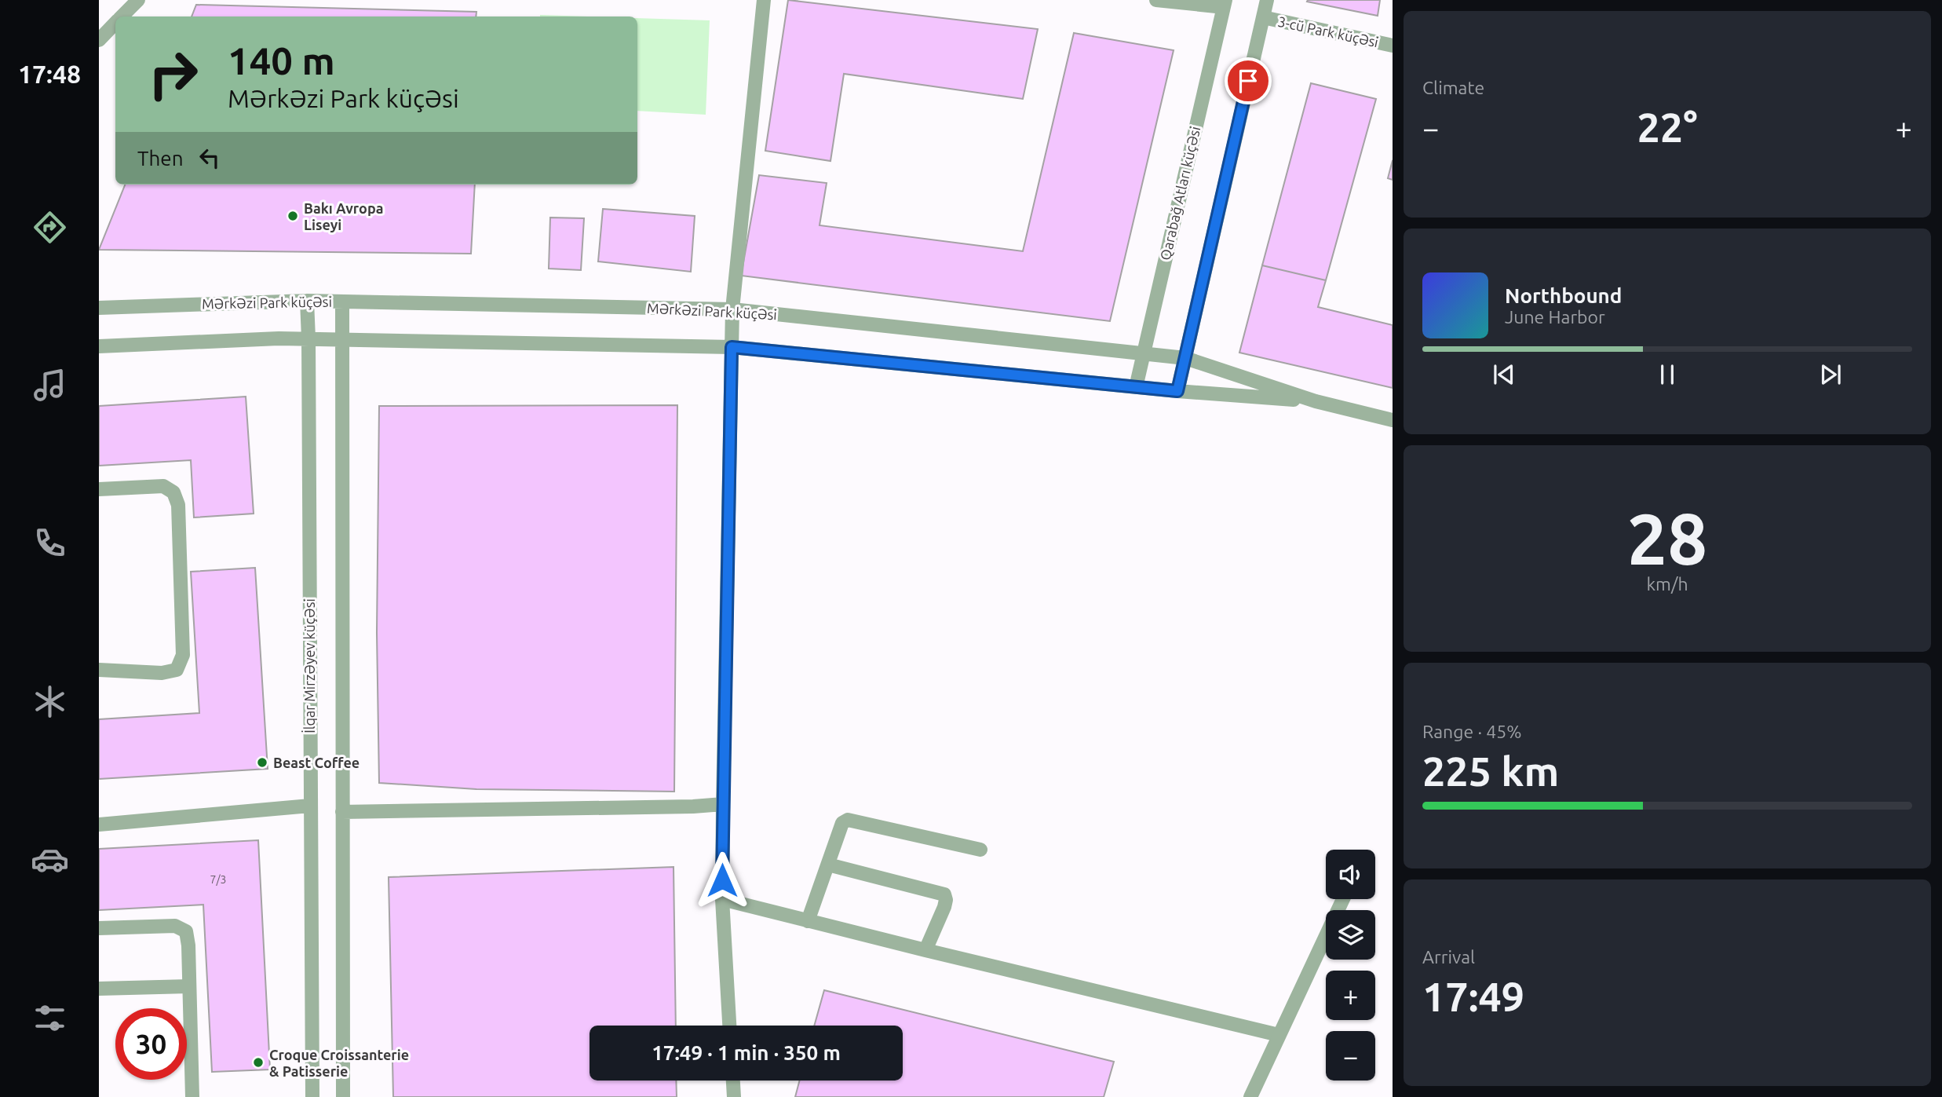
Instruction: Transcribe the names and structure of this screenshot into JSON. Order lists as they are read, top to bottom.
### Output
{
  "streets": {
    "street": [
      "3-cü Park küçəsi",
      "Qarabağ Atları küçəsi",
      "Mərkəzi Park küçəsi",
      "İlqar Mirzəyev küçəsi"
    ]
  },
  "crossings": [
    ["Qarabağ Atları küçəsi", "Mərkəzi Park küçəsi"],
    ["Mərkəzi Park küçəsi", "İlqar Mirzəyev küçəsi"]
  ],
  "places": ["Bakı Avropa Liseyi", "Beast Coffee", "Croque Croissanterie & Patisserie"],
  "house_numbers": ["7/3"],
  "page": {
    "tabs": "17:48",
    "tile": [
      "Climate",
      ["28", "km/h"],
      ["Range · 45%", "225 km"],
      ["Arrival", "17:49"]
    ],
    "turn": ["140 m", "Mərkəzi Park küçəsi"],
    "heat": ["−", "22°", "+"],
    "then": "Then",
    "song": ["Northbound", "June Harbor"],
    "map_buttons": ["+", "−"],
    "limit": "30",
    "trip": "17:49 · 1 min · 350 m"
  }
}
